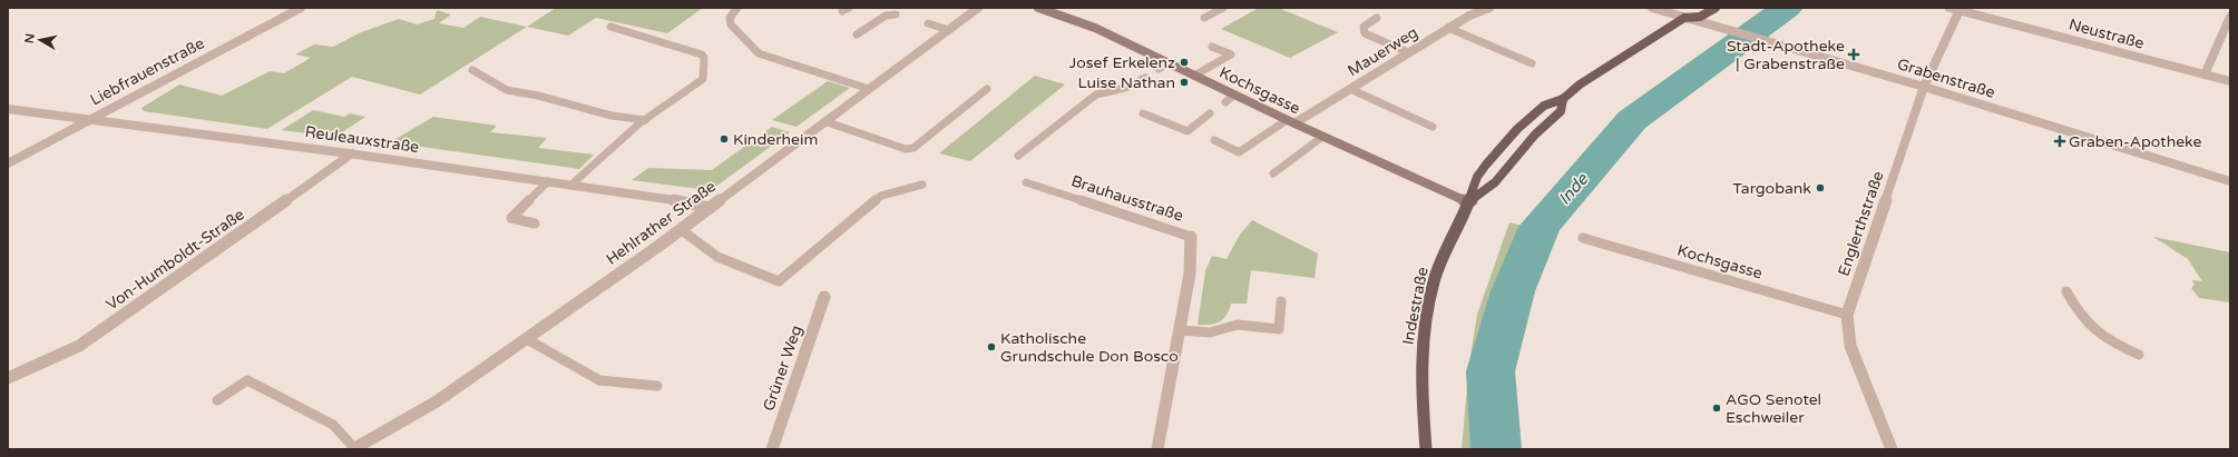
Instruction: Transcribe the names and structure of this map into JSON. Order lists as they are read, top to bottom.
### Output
{
  "streets": {
    "main road": ["Indestraße"],
    "street": [
      "Neustraße",
      "Mauerweg",
      "Liebfrauenstraße",
      "Grabenstraße",
      "Kochsgasse",
      "Reuleauxstraße",
      "Brauhausstraße",
      "Hehlrather Straße",
      "Englerthstraße",
      "Von-Humboldt-Straße",
      "Grüner Weg"
    ]
  },
  "crossings": [
    ["Neustraße", "Englerthstraße"],
    ["Mauerweg", "Kochsgasse"],
    ["Liebfrauenstraße", "Reuleauxstraße"],
    ["Grabenstraße", "Englerthstraße"],
    ["Grabenstraße", "Indestraße"],
    ["Kochsgasse", "Englerthstraße"],
    ["Kochsgasse", "Indestraße"],
    ["Reuleauxstraße", "Hehlrather Straße"],
    ["Reuleauxstraße", "Von-Humboldt-Straße"]
  ],
  "water": ["Inde"],
  "places": {
    "health": ["Stadt-Apotheke | Grabenstraße", "Graben-Apotheke"],
    "other": [
      "Josef Erkelenz",
      "Luise Nathan",
      "Kinderheim",
      "Targobank",
      "Katholische Grundschule Don Bosco",
      "AGO Senotel Eschweiler"
    ]
  },
  "north": "left"
}
